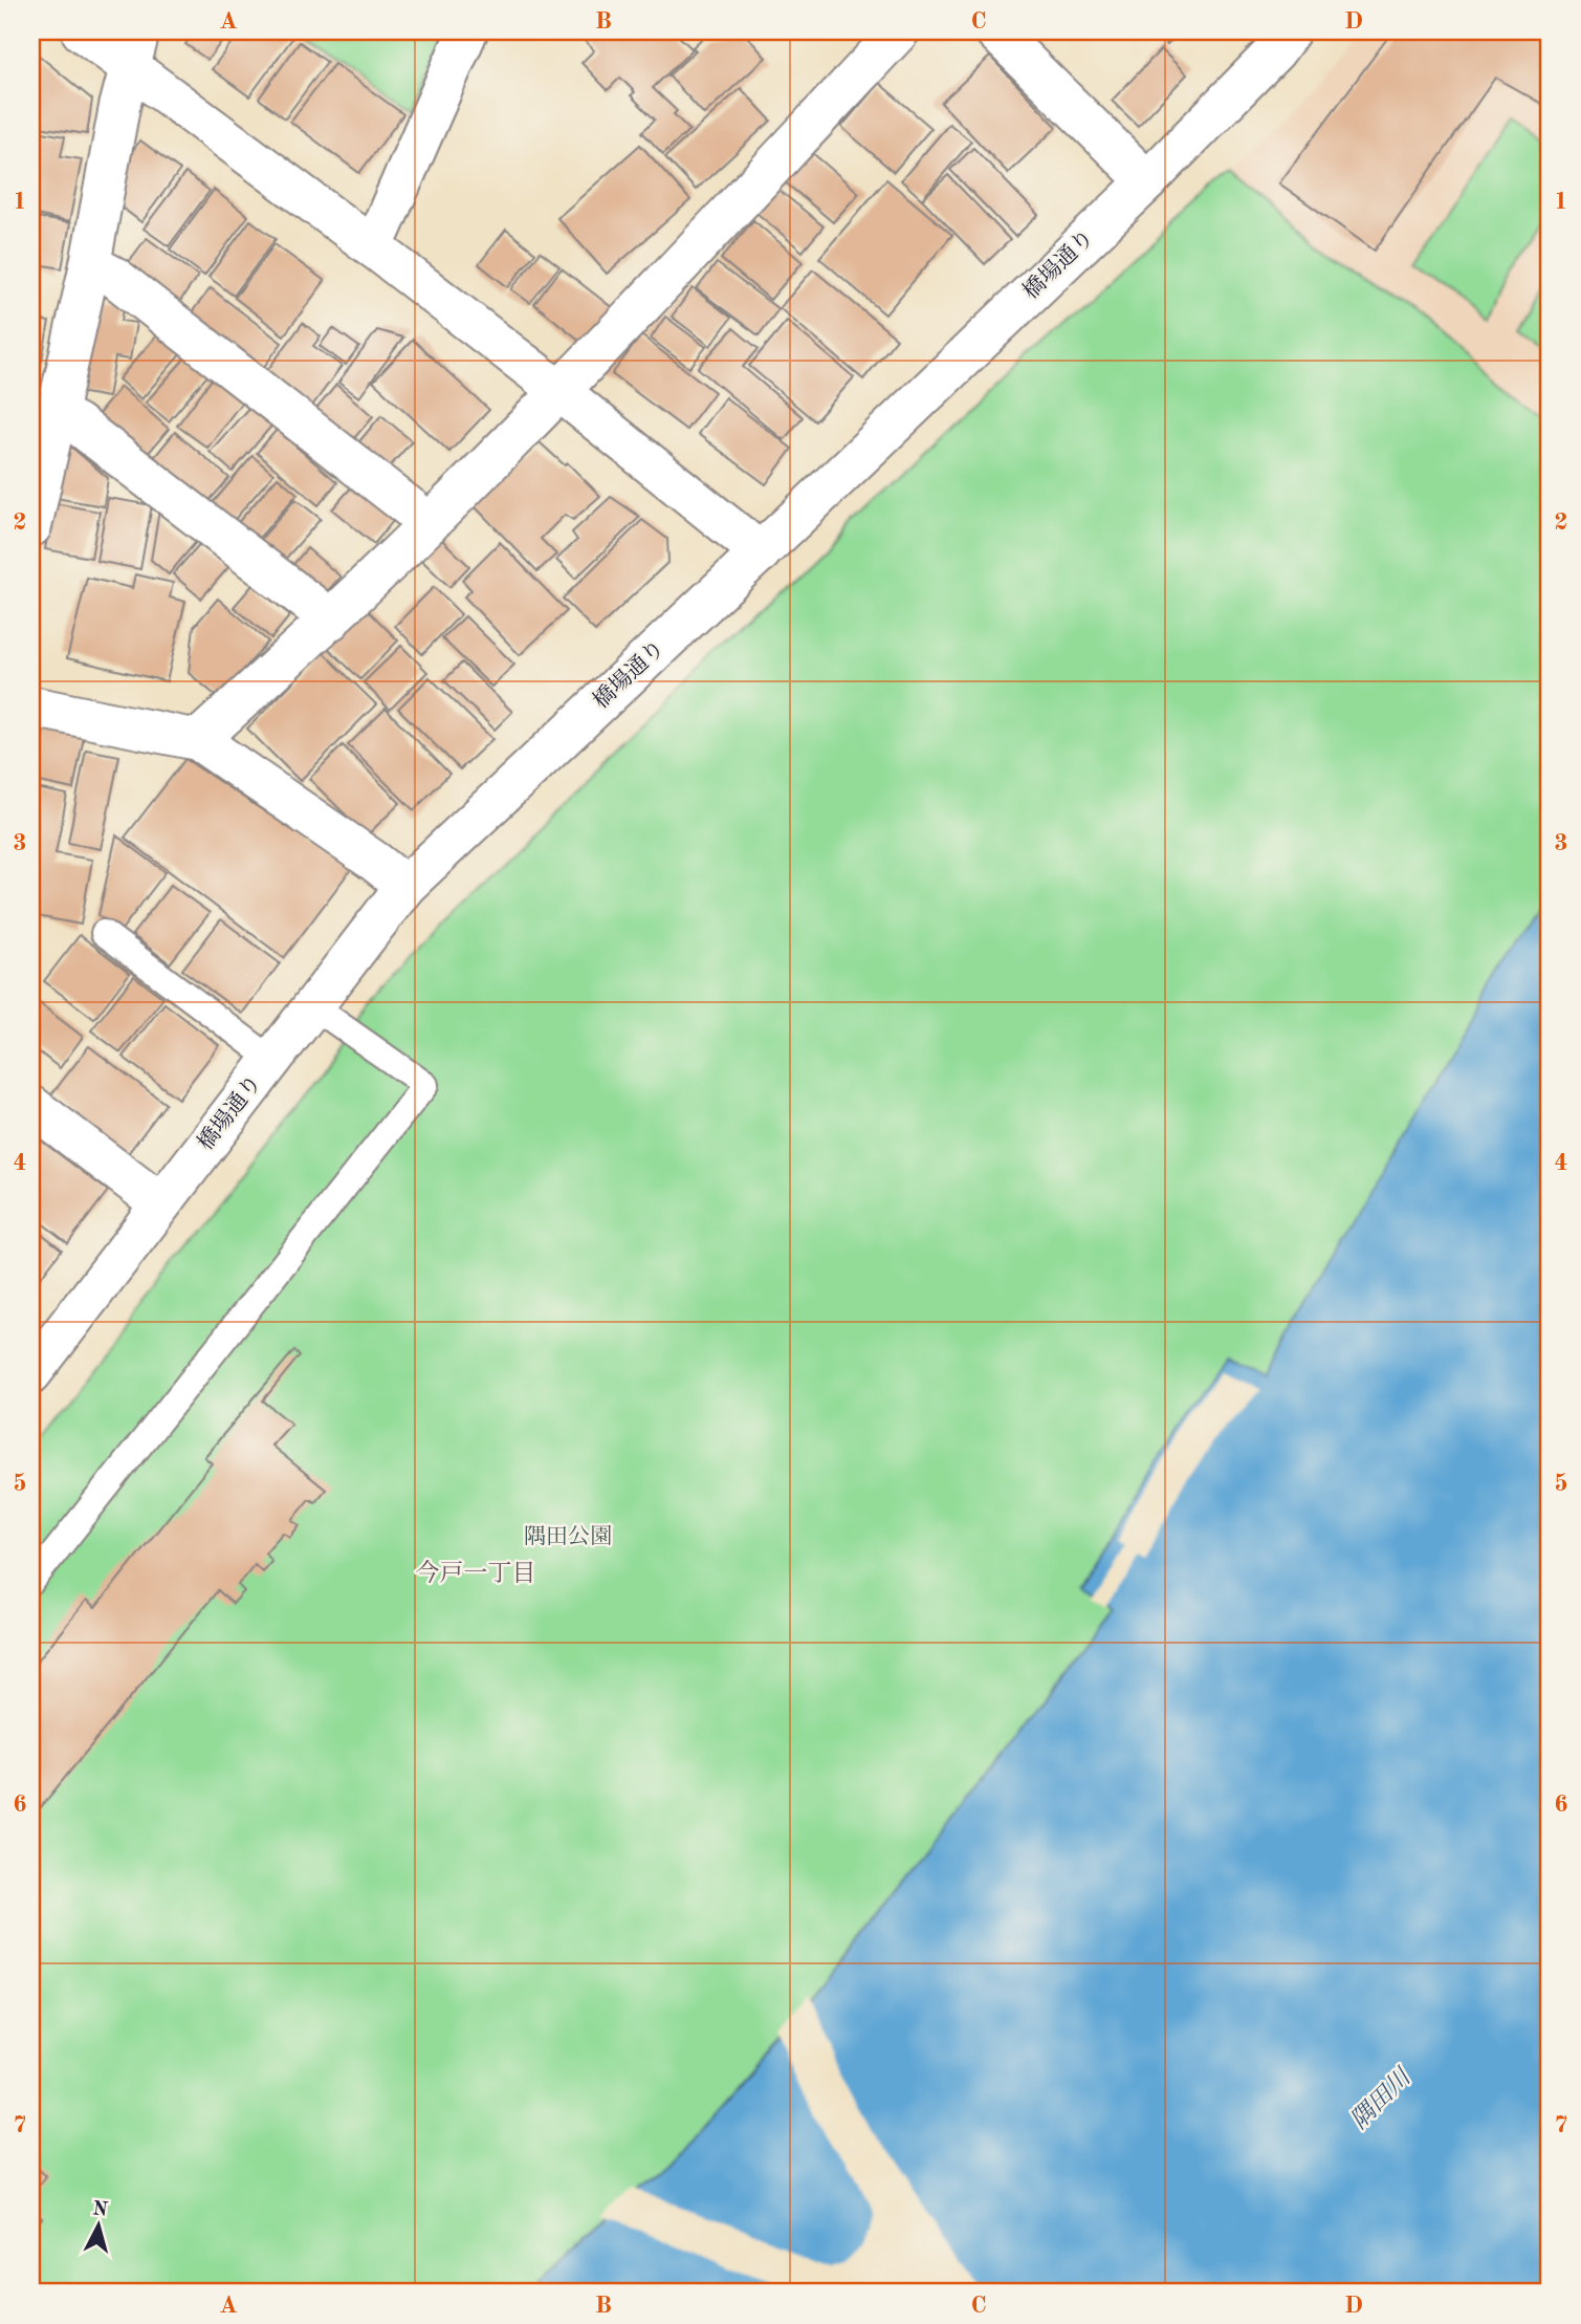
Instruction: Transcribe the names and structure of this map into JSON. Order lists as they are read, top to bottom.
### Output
{
  "streets": {
    "street": ["橋場通り"]
  },
  "districts": ["今戸一丁目"],
  "water": ["隅田川"],
  "parks": ["隅田公園"],
  "north": "top",
  "grid": {
    "columns": [
      "A",
      "B",
      "C",
      "D"
    ],
    "rows": [
      "1",
      "2",
      "3",
      "4",
      "5",
      "6",
      "7"
    ]
  }
}
